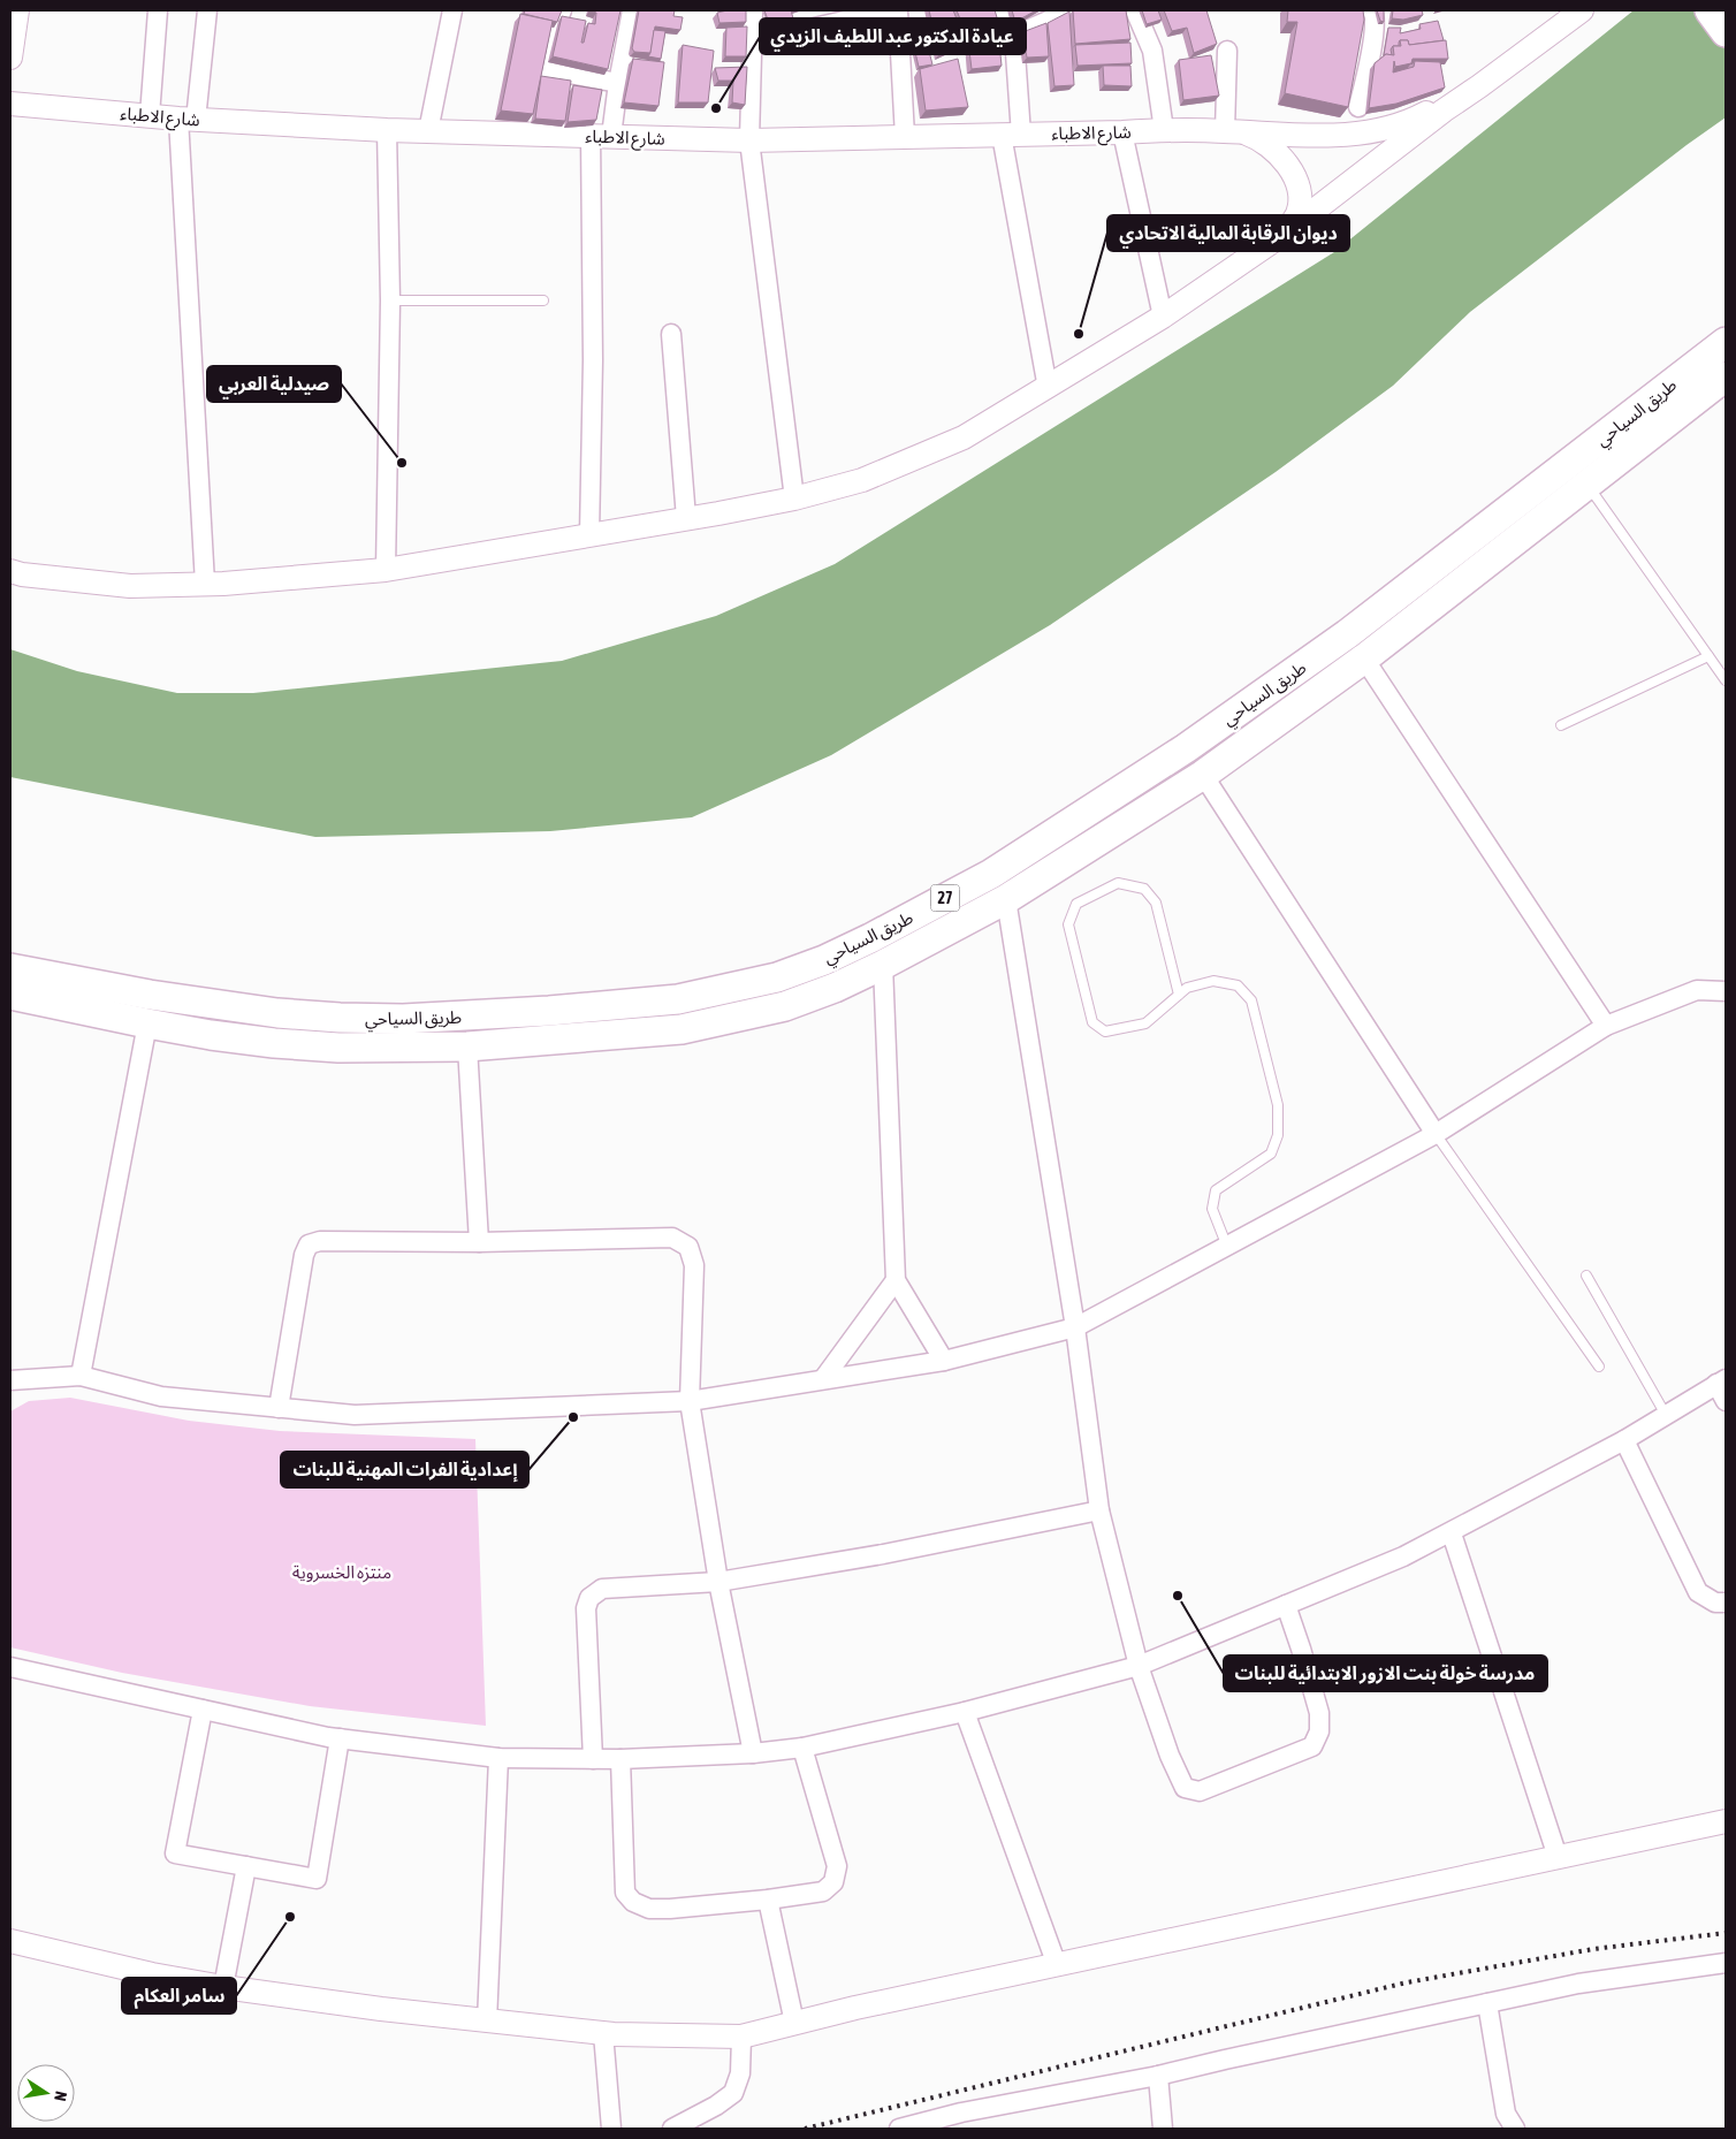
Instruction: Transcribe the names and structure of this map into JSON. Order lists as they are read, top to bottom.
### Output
{
  "streets": {
    "main road": ["طريق السياحي", "27"],
    "street": ["شارع الاطباء"]
  },
  "parks": ["منتزه الخسروية"],
  "places": [
    "عيادة الدكتور عبد اللطيف الزيدي",
    "ديوان الرقابة المالية الاتحادي",
    "صيدلية العربي",
    "إعدادية الفرات المهنية للبنات",
    "مدرسة خولة بنت الازور الابتدائية للبنات",
    "سامر العكام"
  ],
  "north": "right"
}
